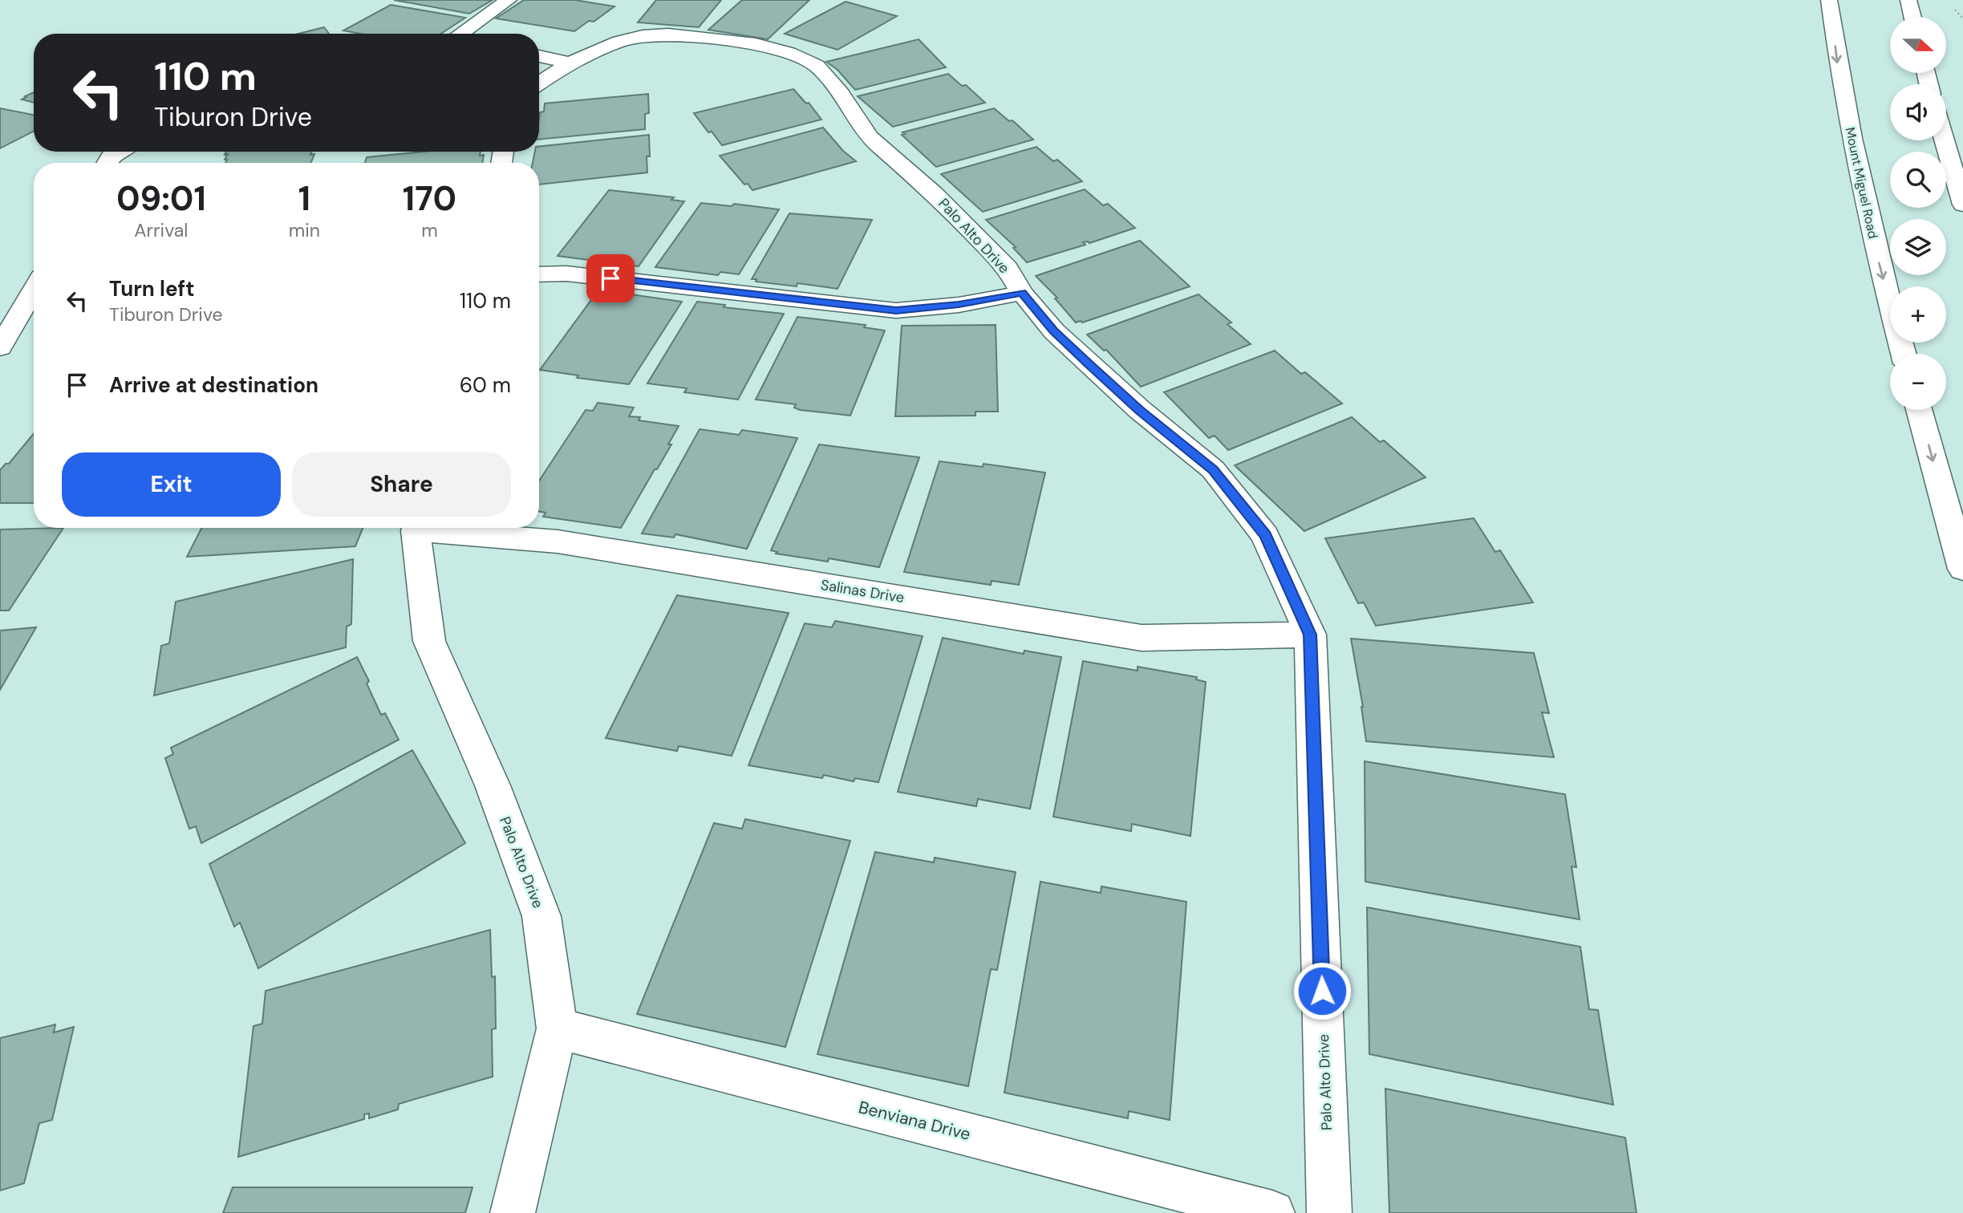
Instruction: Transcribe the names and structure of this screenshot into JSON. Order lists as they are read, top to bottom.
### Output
{
  "streets": {
    "street": [
      "Mount Miguel Road",
      "Palo Alto Drive",
      "Salinas Drive",
      "Benviana Drive"
    ]
  },
  "crossings": [
    ["Palo Alto Drive", "Salinas Drive"],
    ["Palo Alto Drive", "Benviana Drive"]
  ],
  "one_way": ["Mount Miguel Road"],
  "north": "right",
  "page": {
    "map_buttons": ["+", "−"],
    "turn": ["110 m", "Tiburon Drive"],
    "eta": [
      "09:01",
      "Arrival",
      "1",
      "min",
      "170",
      "m"
    ],
    "list": [
      {
        "name": "Turn left",
        "note": "Tiburon Drive",
        "value": "110 m"
      },
      {
        "name": "Arrive at destination",
        "value": "60 m"
      }
    ],
    "buttons": ["Exit", "Share"]
  }
}
